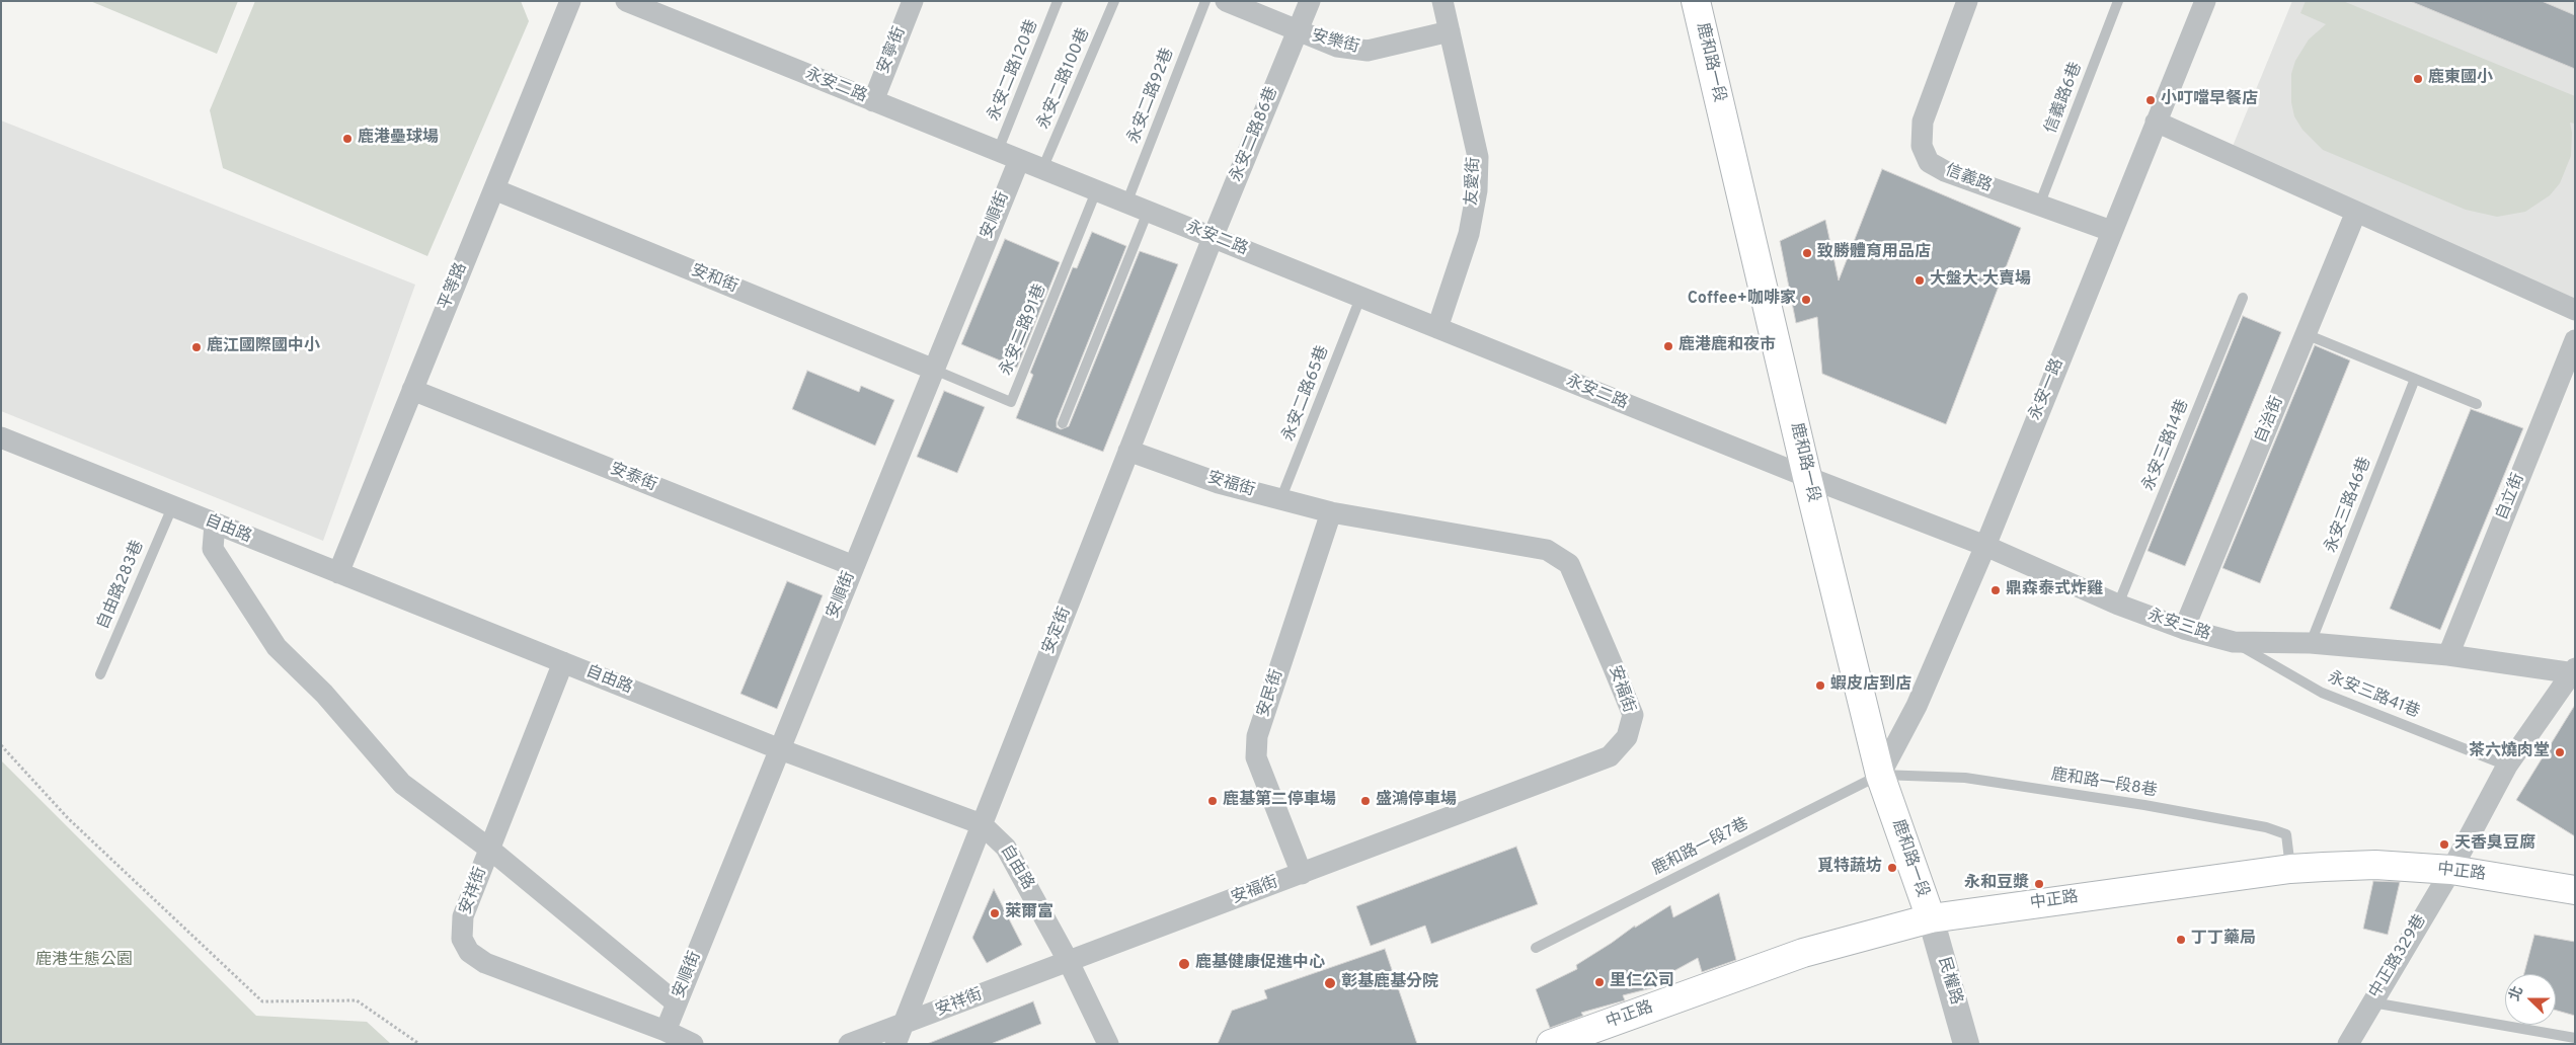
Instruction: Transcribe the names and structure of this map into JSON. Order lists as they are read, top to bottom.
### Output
{
  "streets": {
    "main road": ["鹿和路一段", "中正路"],
    "street": [
      "安樂街",
      "安寧街",
      "永安二路",
      "永安二路86巷",
      "信義路",
      "友愛街",
      "安順街",
      "安和街",
      "平等路",
      "永安一路",
      "自治街",
      "安泰街",
      "安福街",
      "自立街",
      "自由路",
      "永安三路",
      "安定街",
      "安民街",
      "安祥街",
      "中正路329巷",
      "民權路"
    ],
    "lane": [
      "永安二路120巷",
      "永安二路100巷",
      "永安二路92巷",
      "信義路6巷",
      "永安二路91巷",
      "永安二路65巷",
      "永安三路14巷",
      "永安三路46巷",
      "自由路283巷",
      "永安三路41巷",
      "鹿和路一段8巷",
      "鹿和路一段7巷"
    ]
  },
  "crossings": [
    ["安樂街", "永安二路86巷"],
    ["安樂街", "友愛街"],
    ["安寧街", "永安二路"],
    ["鹿和路一段", "永安二路"],
    ["鹿和路一段", "永安一路"],
    ["鹿和路一段", "永安三路"],
    ["鹿和路一段", "鹿和路一段8巷"],
    ["鹿和路一段", "鹿和路一段7巷"],
    ["鹿和路一段", "中正路"],
    ["鹿和路一段", "民權路"],
    ["永安二路120巷", "永安二路"],
    ["永安二路100巷", "永安二路"],
    ["永安二路", "永安二路92巷"],
    ["永安二路", "永安二路86巷"],
    ["永安二路", "友愛街"],
    ["永安二路", "安順街"],
    ["永安二路", "永安二路91巷"],
    ["永安二路", "永安二路65巷"],
    ["永安二路", "永安三路"],
    ["永安二路", "安定街"],
    ["信義路6巷", "信義路"],
    ["永安二路86巷", "安定街"],
    ["信義路", "永安一路"],
    ["安順街", "安和街"],
    ["安順街", "永安二路91巷"],
    ["安順街", "安泰街"],
    ["安順街", "自由路"],
    ["安順街", "安祥街"],
    ["安和街", "平等路"],
    ["安和街", "永安二路91巷"],
    ["平等路", "安泰街"],
    ["平等路", "自由路"],
    ["永安一路", "永安三路"],
    ["永安一路", "鹿和路一段8巷"],
    ["永安一路", "鹿和路一段7巷"],
    ["永安二路65巷", "安福街"],
    ["自治街", "永安三路"],
    ["永安三路14巷", "永安三路"],
    ["安福街", "自由路"],
    ["安福街", "安定街"],
    ["安福街", "安民街"],
    ["安福街", "安祥街"],
    ["自立街", "永安三路"],
    ["永安三路46巷", "永安三路"],
    ["自由路", "自由路283巷"],
    ["自由路", "安定街"],
    ["自由路", "安祥街"],
    ["永安三路", "永安三路41巷"],
    ["永安三路", "中正路329巷"],
    ["安定街", "安祥街"],
    ["永安三路41巷", "中正路329巷"],
    ["鹿和路一段8巷", "鹿和路一段7巷"],
    ["鹿和路一段8巷", "中正路"],
    ["中正路", "中正路329巷"],
    ["中正路", "民權路"]
  ],
  "parks": ["鹿港生態公園"],
  "places": [
    "鹿東國小",
    "小叮噹早餐店",
    "鹿港壘球場",
    "致勝體育用品店",
    "大盤大 大賣場",
    "Coffee+咖啡家",
    "鹿港鹿和夜市",
    "鹿江國際國中小",
    "鼎森泰式炸雞",
    "蝦皮店到店",
    "茶六燒肉堂",
    "鹿基第二停車場",
    "盛鴻停車場",
    "天香臭豆腐",
    "覓特蔬坊",
    "永和豆漿",
    "萊爾富",
    "丁丁藥局",
    "鹿基健康促進中心",
    "里仁公司",
    "彰基鹿基分院"
  ],
  "north": "left"
}
